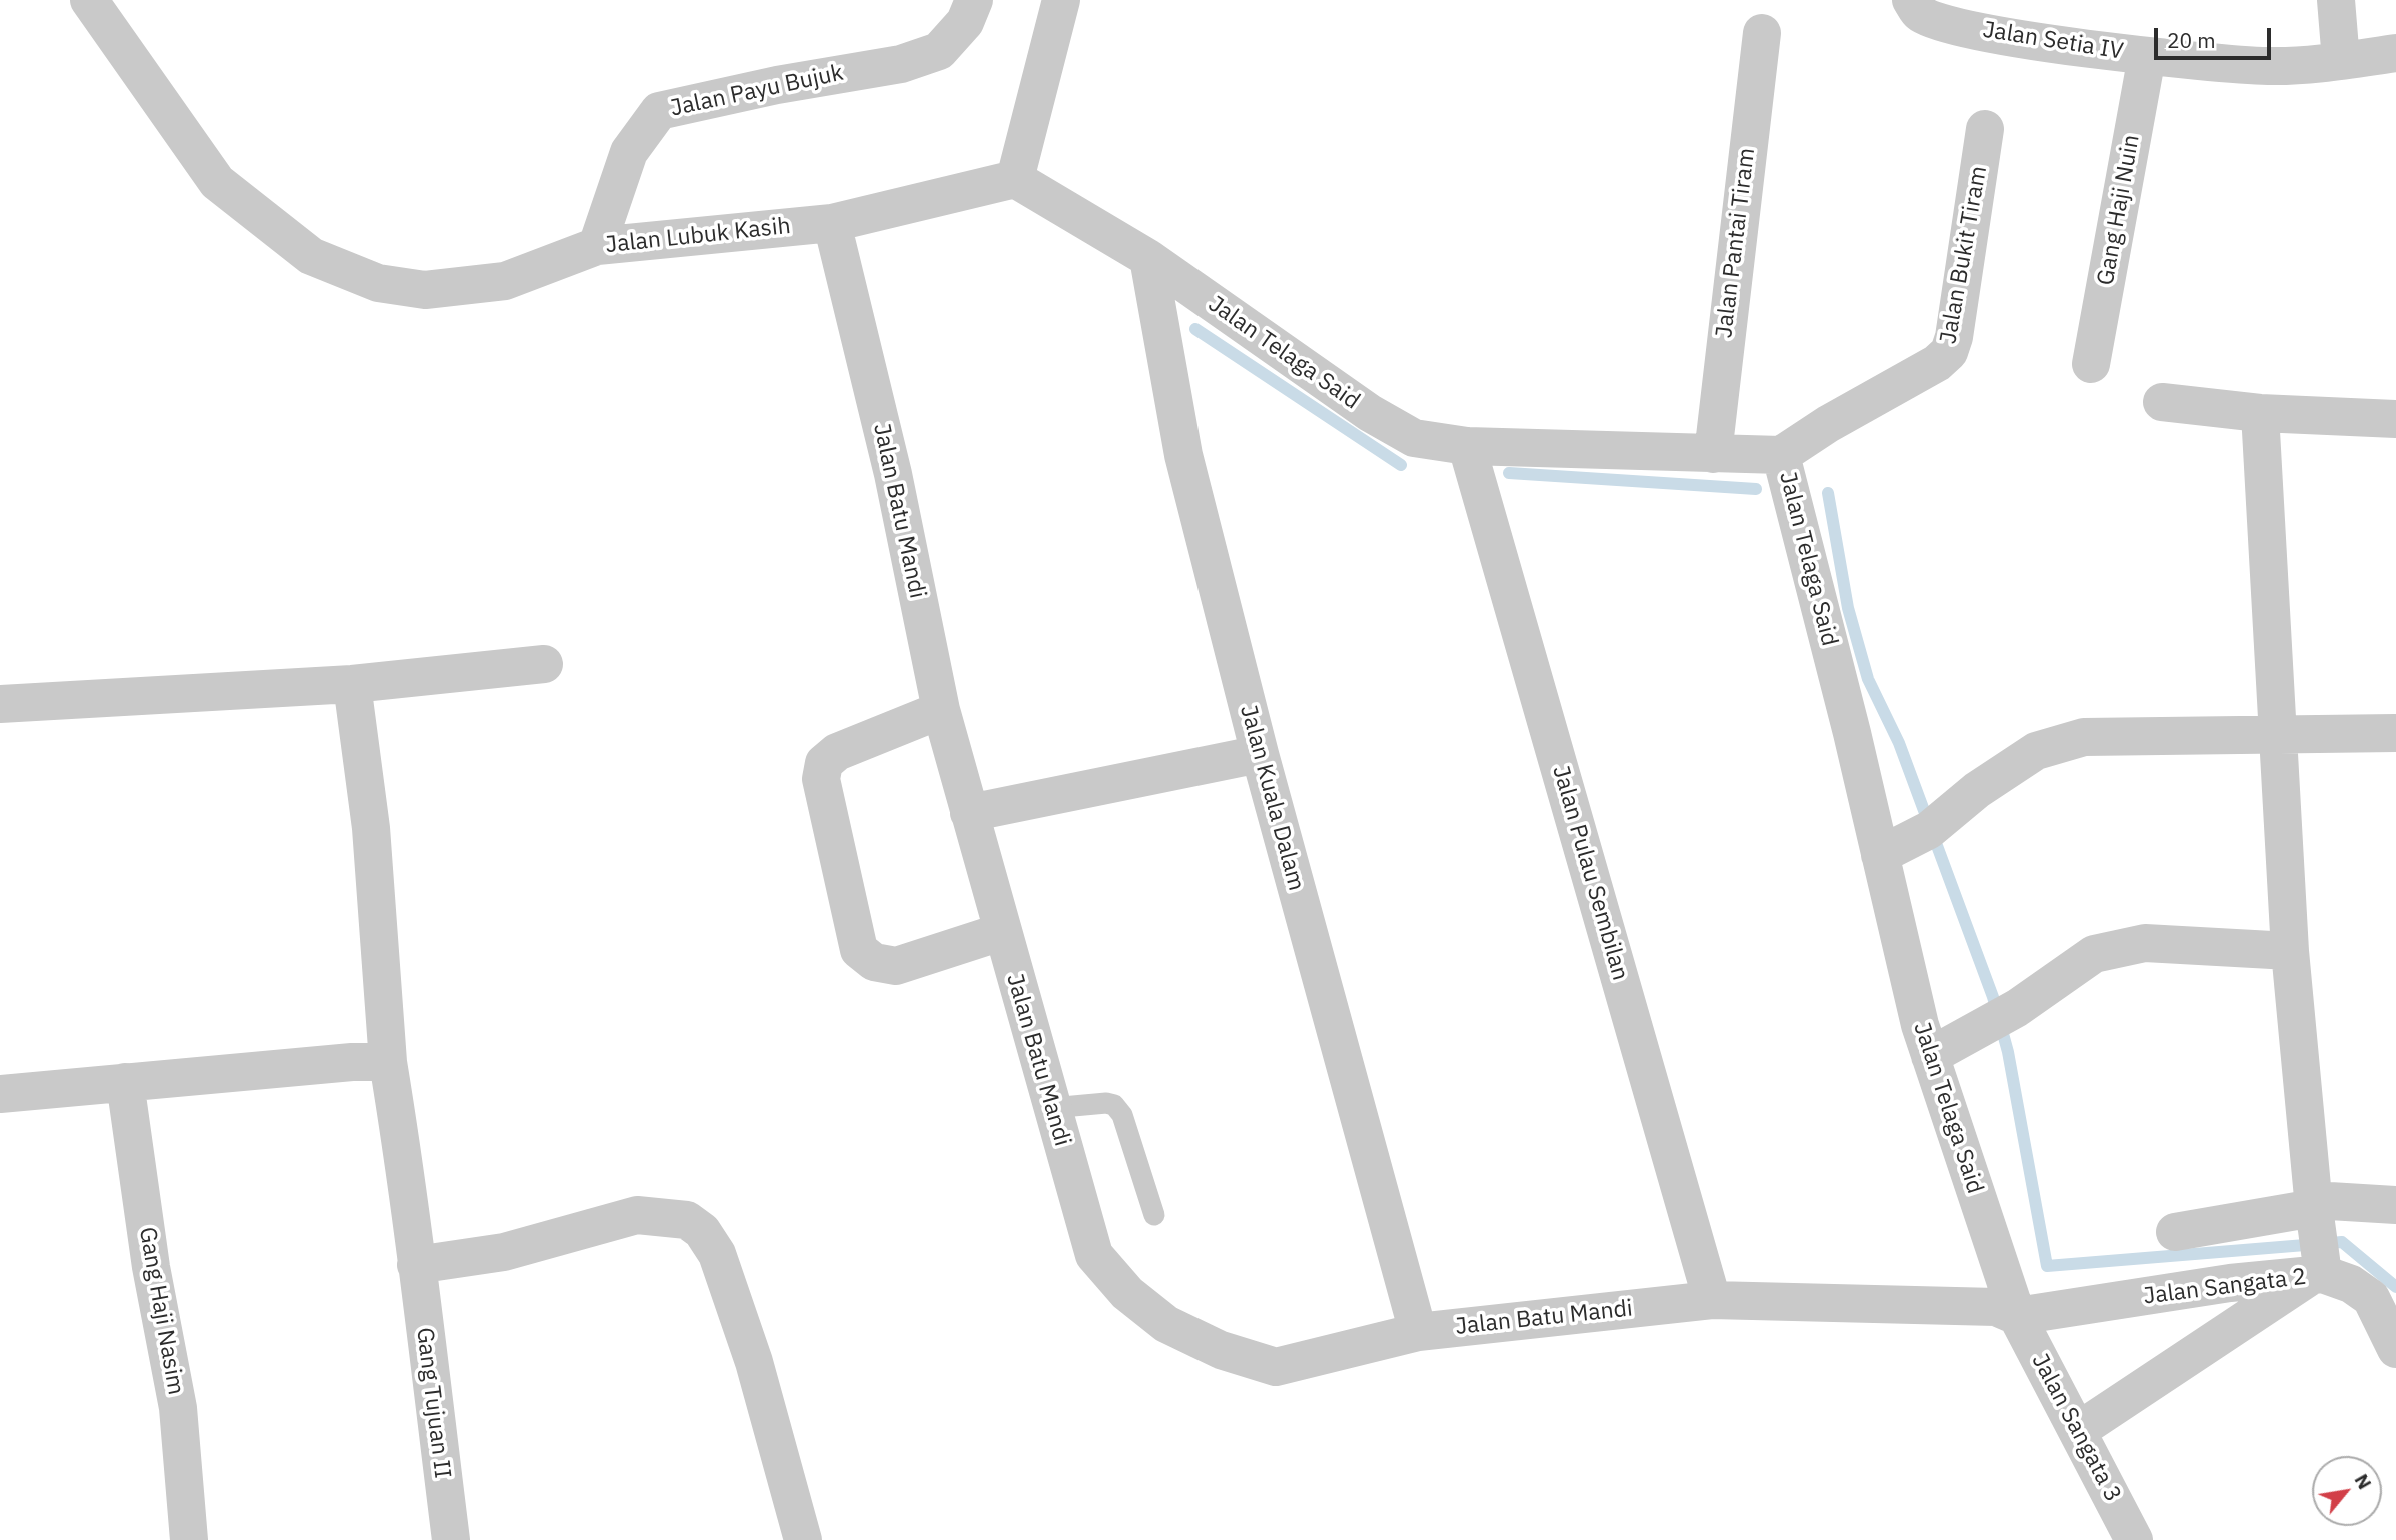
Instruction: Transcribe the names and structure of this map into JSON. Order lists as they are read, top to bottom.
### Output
{
  "streets": {
    "street": [
      "Jalan Setia IV",
      "Jalan Payu Bujuk",
      "Gang Haji Nuin",
      "Jalan Lubuk Kasih",
      "Jalan Pantai Tiram",
      "Jalan Bukit Tiram",
      "Jalan Telaga Said",
      "Jalan Batu Mandi",
      "Jalan Kuala Dalam",
      "Jalan Pulau Sembilan",
      "Jalan Sangata 2",
      "Gang Haji Nasim",
      "Gang Tujuan II",
      "Jalan Sangata 3"
    ]
  },
  "crossings": [
    ["Jalan Setia IV", "Gang Haji Nuin"],
    ["Jalan Payu Bujuk", "Jalan Lubuk Kasih"],
    ["Jalan Lubuk Kasih", "Jalan Telaga Said"],
    ["Jalan Lubuk Kasih", "Jalan Batu Mandi"],
    ["Jalan Pantai Tiram", "Jalan Telaga Said"],
    ["Jalan Bukit Tiram", "Jalan Telaga Said"],
    ["Jalan Telaga Said", "Jalan Kuala Dalam"],
    ["Jalan Telaga Said", "Jalan Pulau Sembilan"],
    ["Jalan Telaga Said", "Jalan Sangata 2"],
    ["Jalan Telaga Said", "Jalan Sangata 3"],
    ["Jalan Batu Mandi", "Jalan Kuala Dalam"],
    ["Jalan Batu Mandi", "Jalan Pulau Sembilan"],
    ["Jalan Sangata 2", "Jalan Sangata 3"]
  ],
  "scale_bar": "20 m",
  "north": "top right"
}
